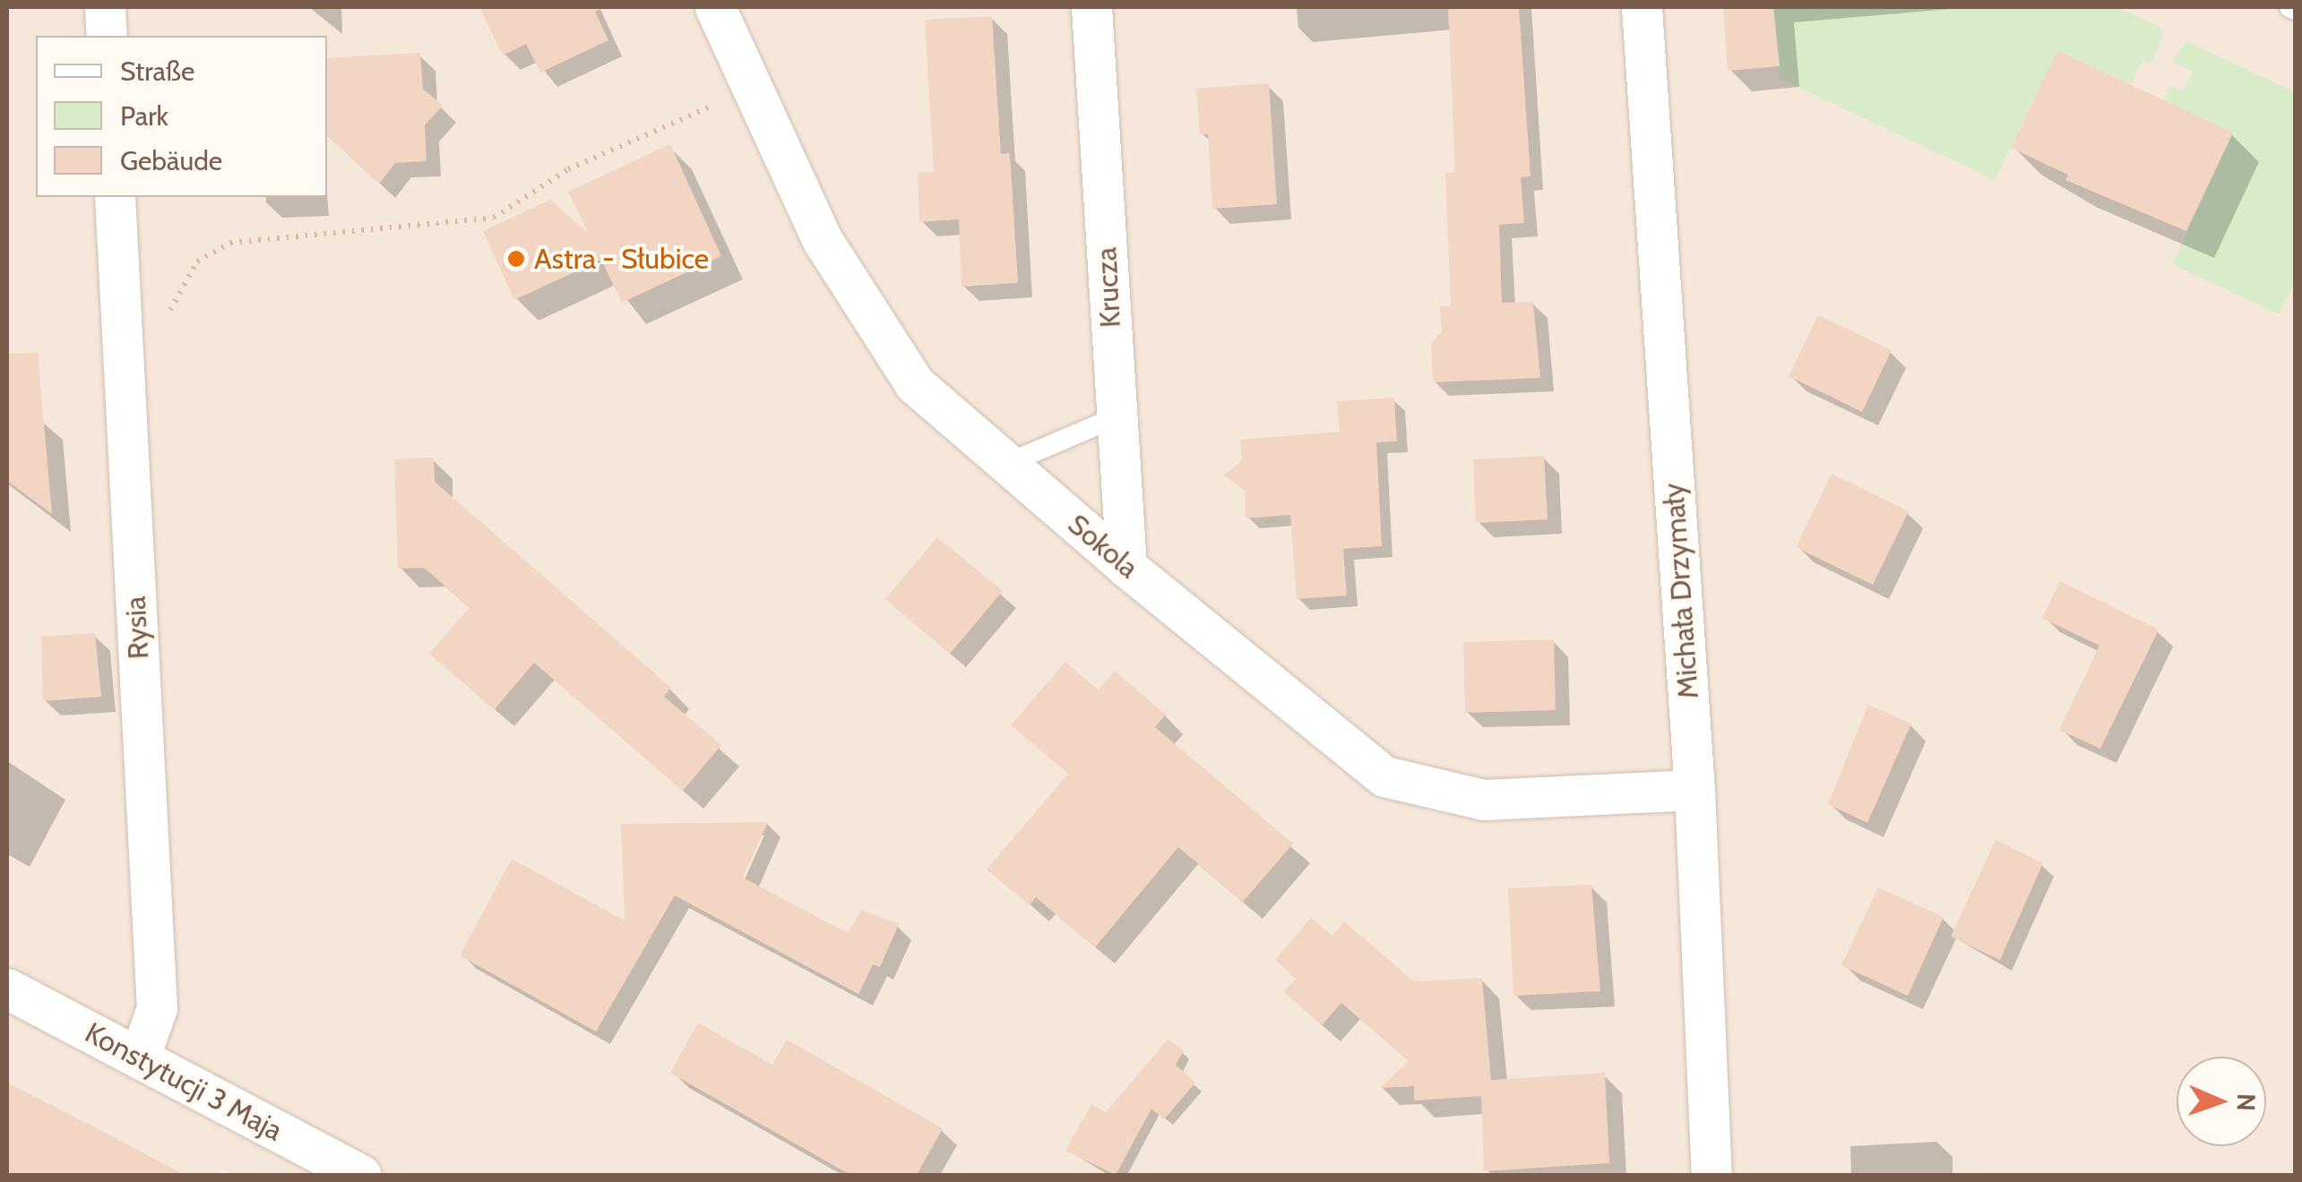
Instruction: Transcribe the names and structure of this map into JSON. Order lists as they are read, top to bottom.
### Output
{
  "streets": {
    "street": [
      "Krucza",
      "Sokola",
      "Michała Drzymały",
      "Rysia",
      "Konstytucji 3 Maja"
    ]
  },
  "crossings": [
    ["Krucza", "Sokola"],
    ["Sokola", "Michała Drzymały"],
    ["Rysia", "Konstytucji 3 Maja"]
  ],
  "places": ["Astra - Słubice"],
  "legend": ["Straße", "Park", "Gebäude"],
  "north": "right"
}
